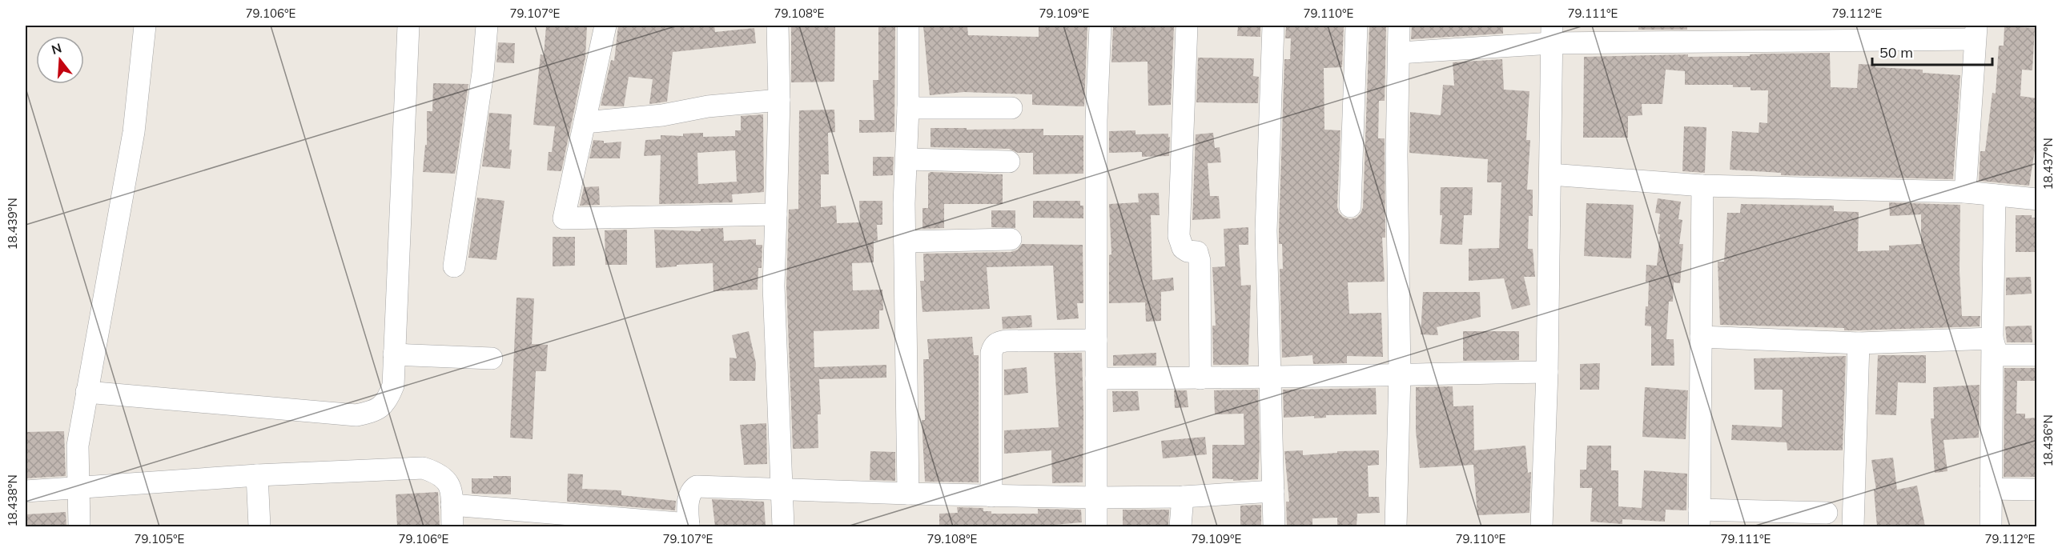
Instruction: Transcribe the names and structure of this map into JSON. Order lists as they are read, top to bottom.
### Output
{
  "scale_bar": "50 m",
  "north": "top",
  "coordinates": [
    "79.106°E",
    "79.107°E",
    "79.108°E",
    "79.109°E",
    "79.110°E",
    "79.111°E",
    "79.112°E",
    "18.437°N",
    "18.439°N",
    "18.436°N",
    "18.438°N",
    "79.105°E"
  ]
}
